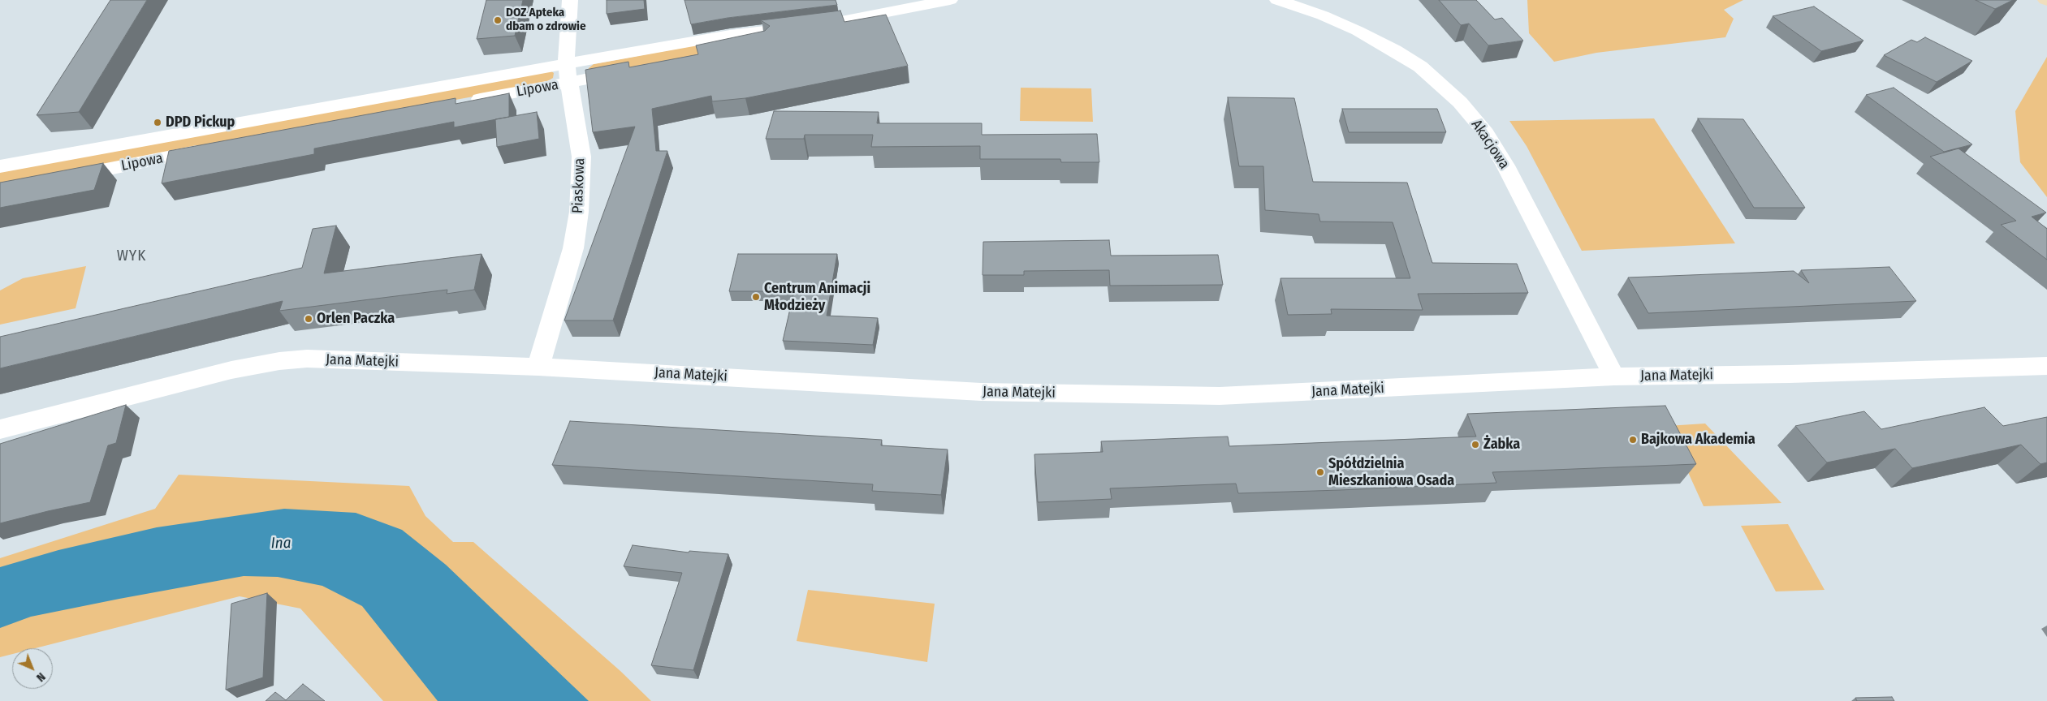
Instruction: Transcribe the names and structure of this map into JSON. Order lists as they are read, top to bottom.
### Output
{
  "streets": {
    "street": [
      "Lipowa",
      "Akacjowa",
      "Piaskowa",
      "Jana Matejki"
    ]
  },
  "crossings": [
    ["Lipowa", "Piaskowa"],
    ["Akacjowa", "Jana Matejki"],
    ["Piaskowa", "Jana Matejki"]
  ],
  "districts": ["WYK"],
  "water": ["Ina"],
  "places": [
    "DOZ Apteka dbam o zdrowie",
    "DPD Pickup",
    "Centrum Animacji Młodzieży",
    "Orlen Paczka",
    "Bajkowa Akademia",
    "Żabka",
    "Spółdzielnia Mieszkaniowa Osada"
  ],
  "north": "bottom right"
}
